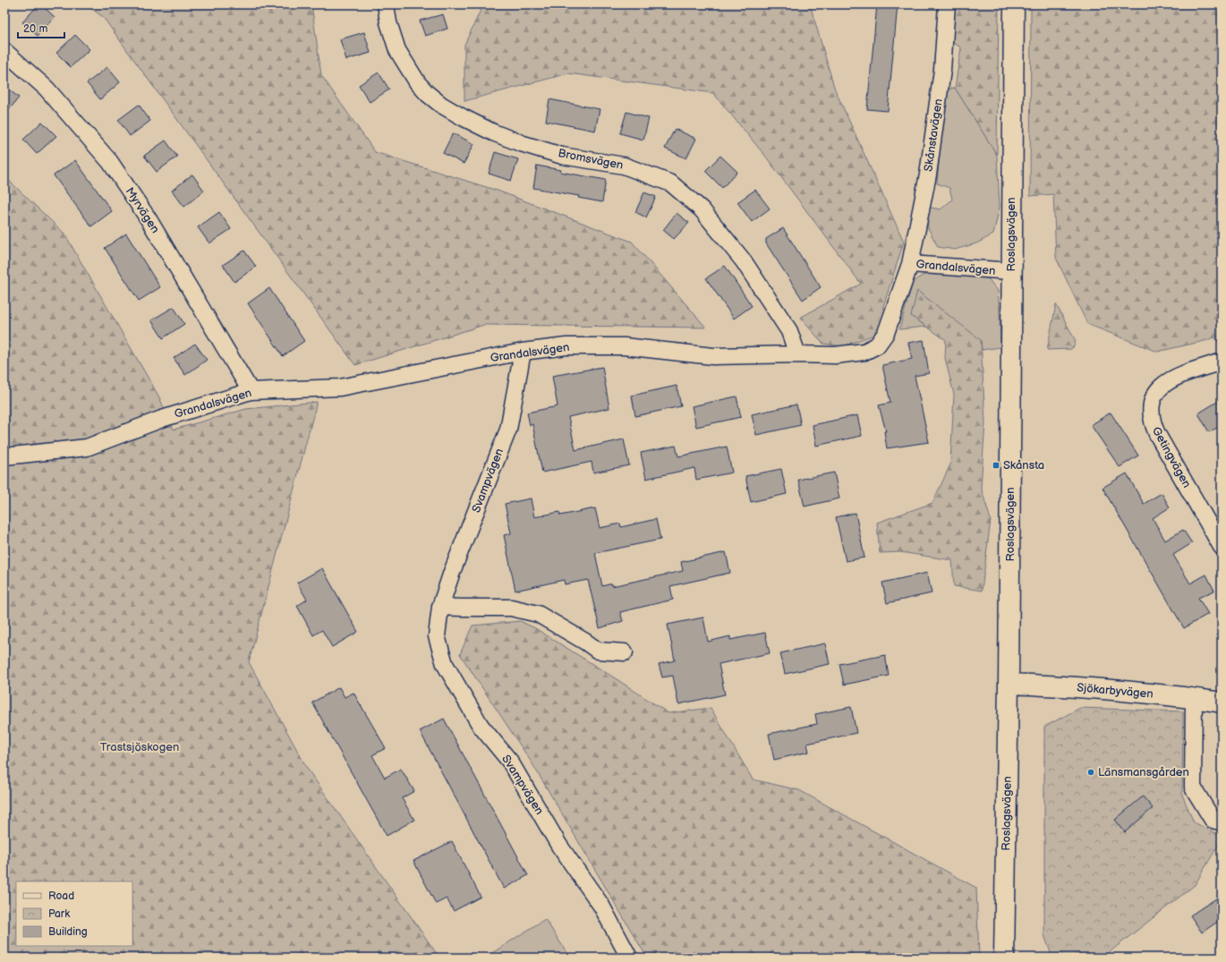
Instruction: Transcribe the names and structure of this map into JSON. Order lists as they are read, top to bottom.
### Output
{
  "streets": {
    "main road": ["Roslagsvägen", "Sjökarbyvägen"],
    "street": [
      "Skånstavägen",
      "Bromsvägen",
      "Myrvägen",
      "Grandalsvägen",
      "Getingvägen",
      "Svampvägen"
    ]
  },
  "crossings": [
    ["Skånstavägen", "Grandalsvägen"],
    ["Bromsvägen", "Grandalsvägen"],
    ["Myrvägen", "Grandalsvägen"],
    ["Roslagsvägen", "Grandalsvägen"],
    ["Roslagsvägen", "Sjökarbyvägen"],
    ["Grandalsvägen", "Svampvägen"]
  ],
  "parks": ["Trastsjöskogen"],
  "places": {
    "transit": ["Skånsta"],
    "other": ["Länsmansgården"]
  },
  "legend": ["Road", "Park", "Building"],
  "scale_bar": "20 m"
}
